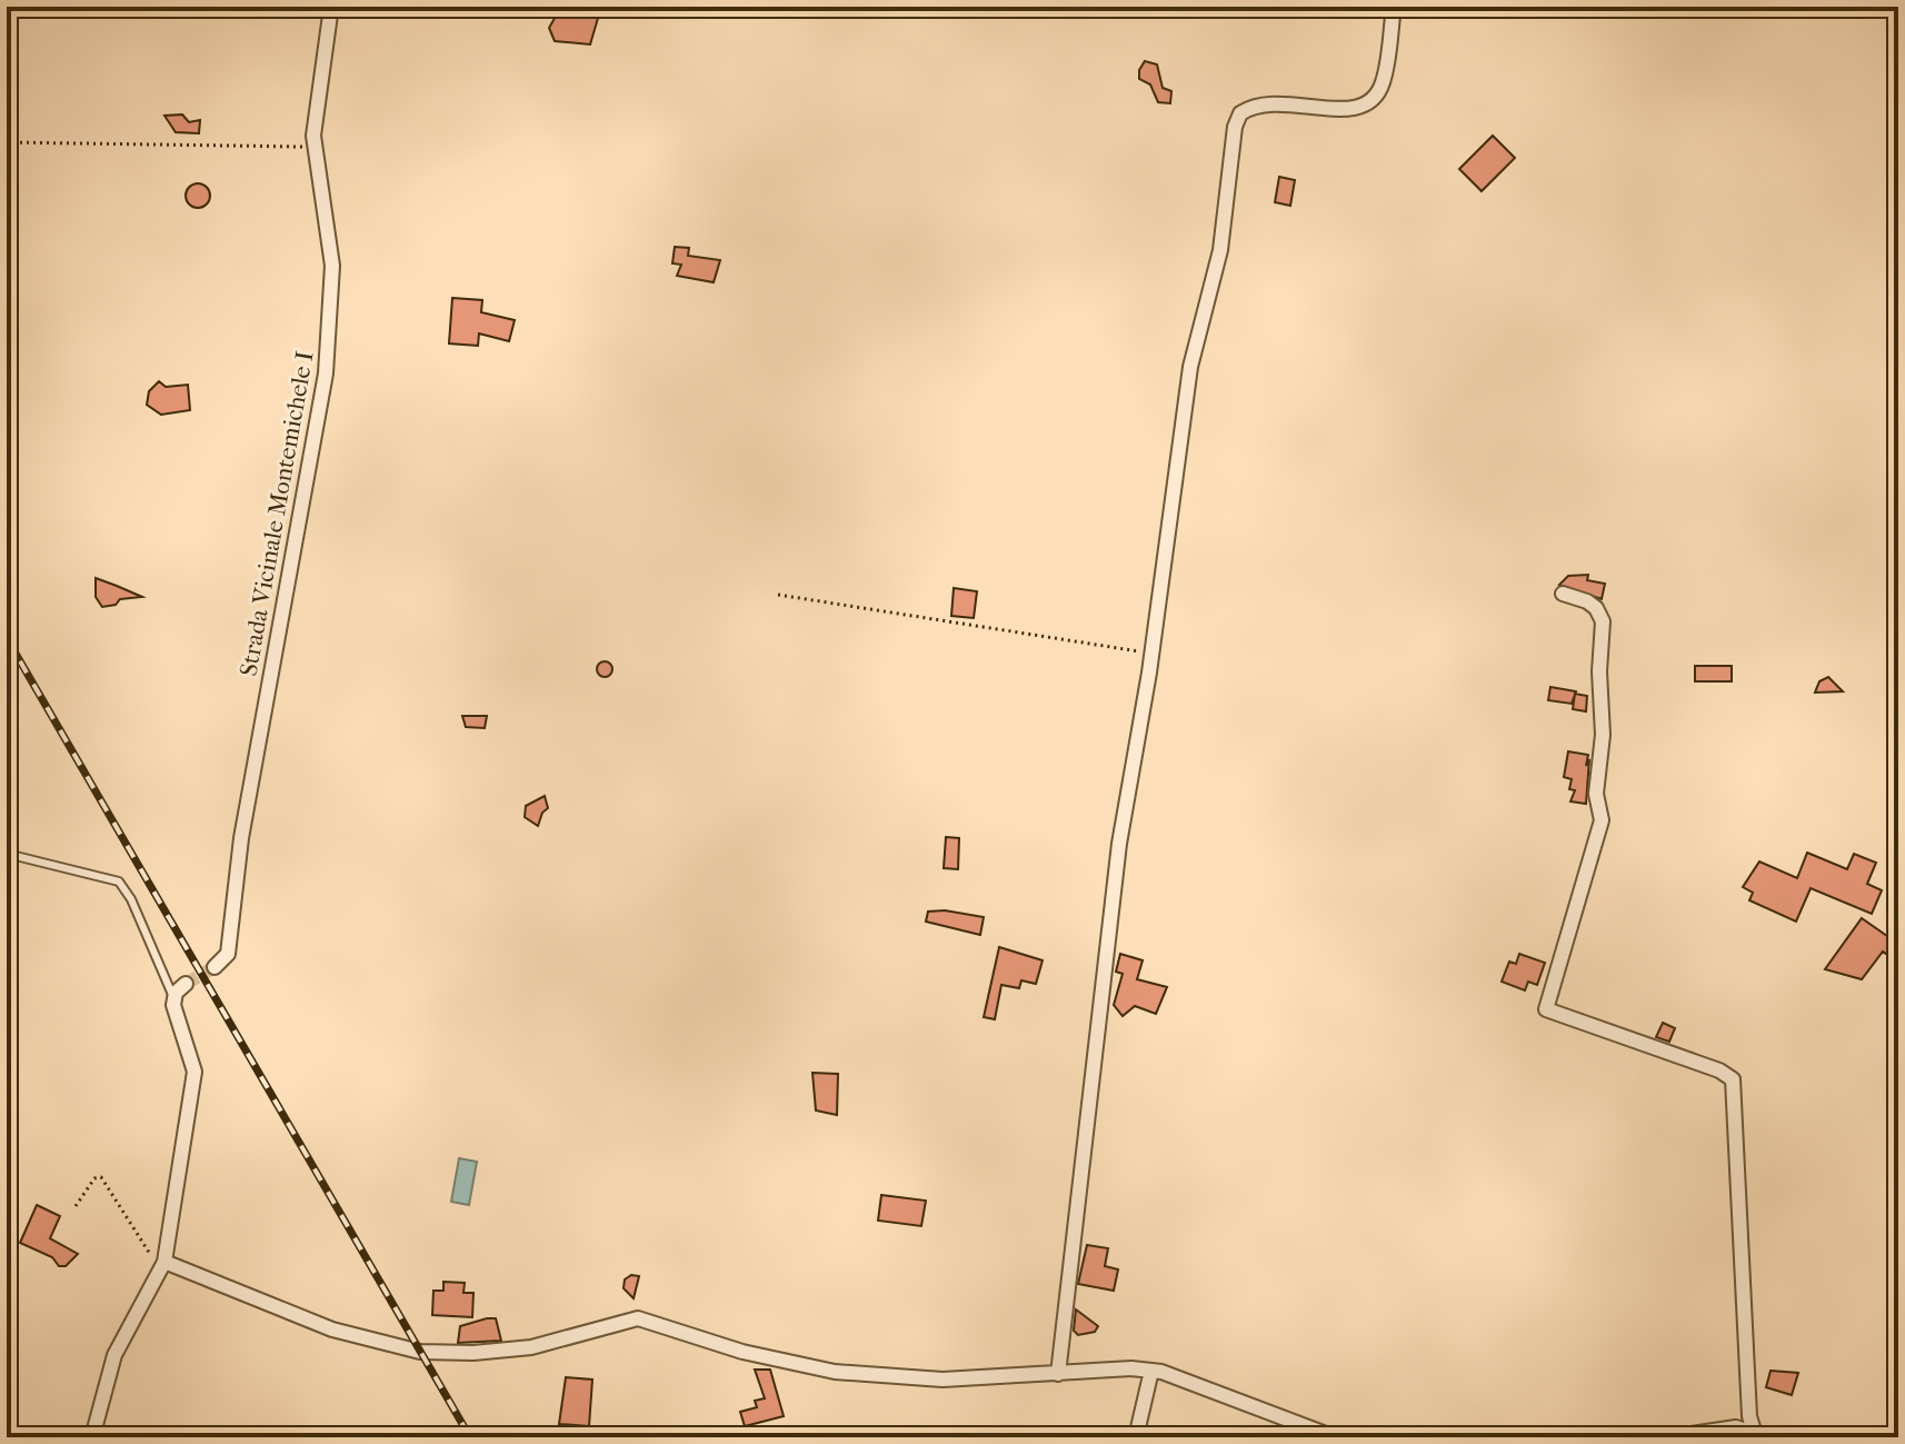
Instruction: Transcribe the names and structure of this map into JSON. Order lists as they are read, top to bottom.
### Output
{
  "streets": {
    "street": ["Strada Vicinale Montemichele I"]
  }
}
